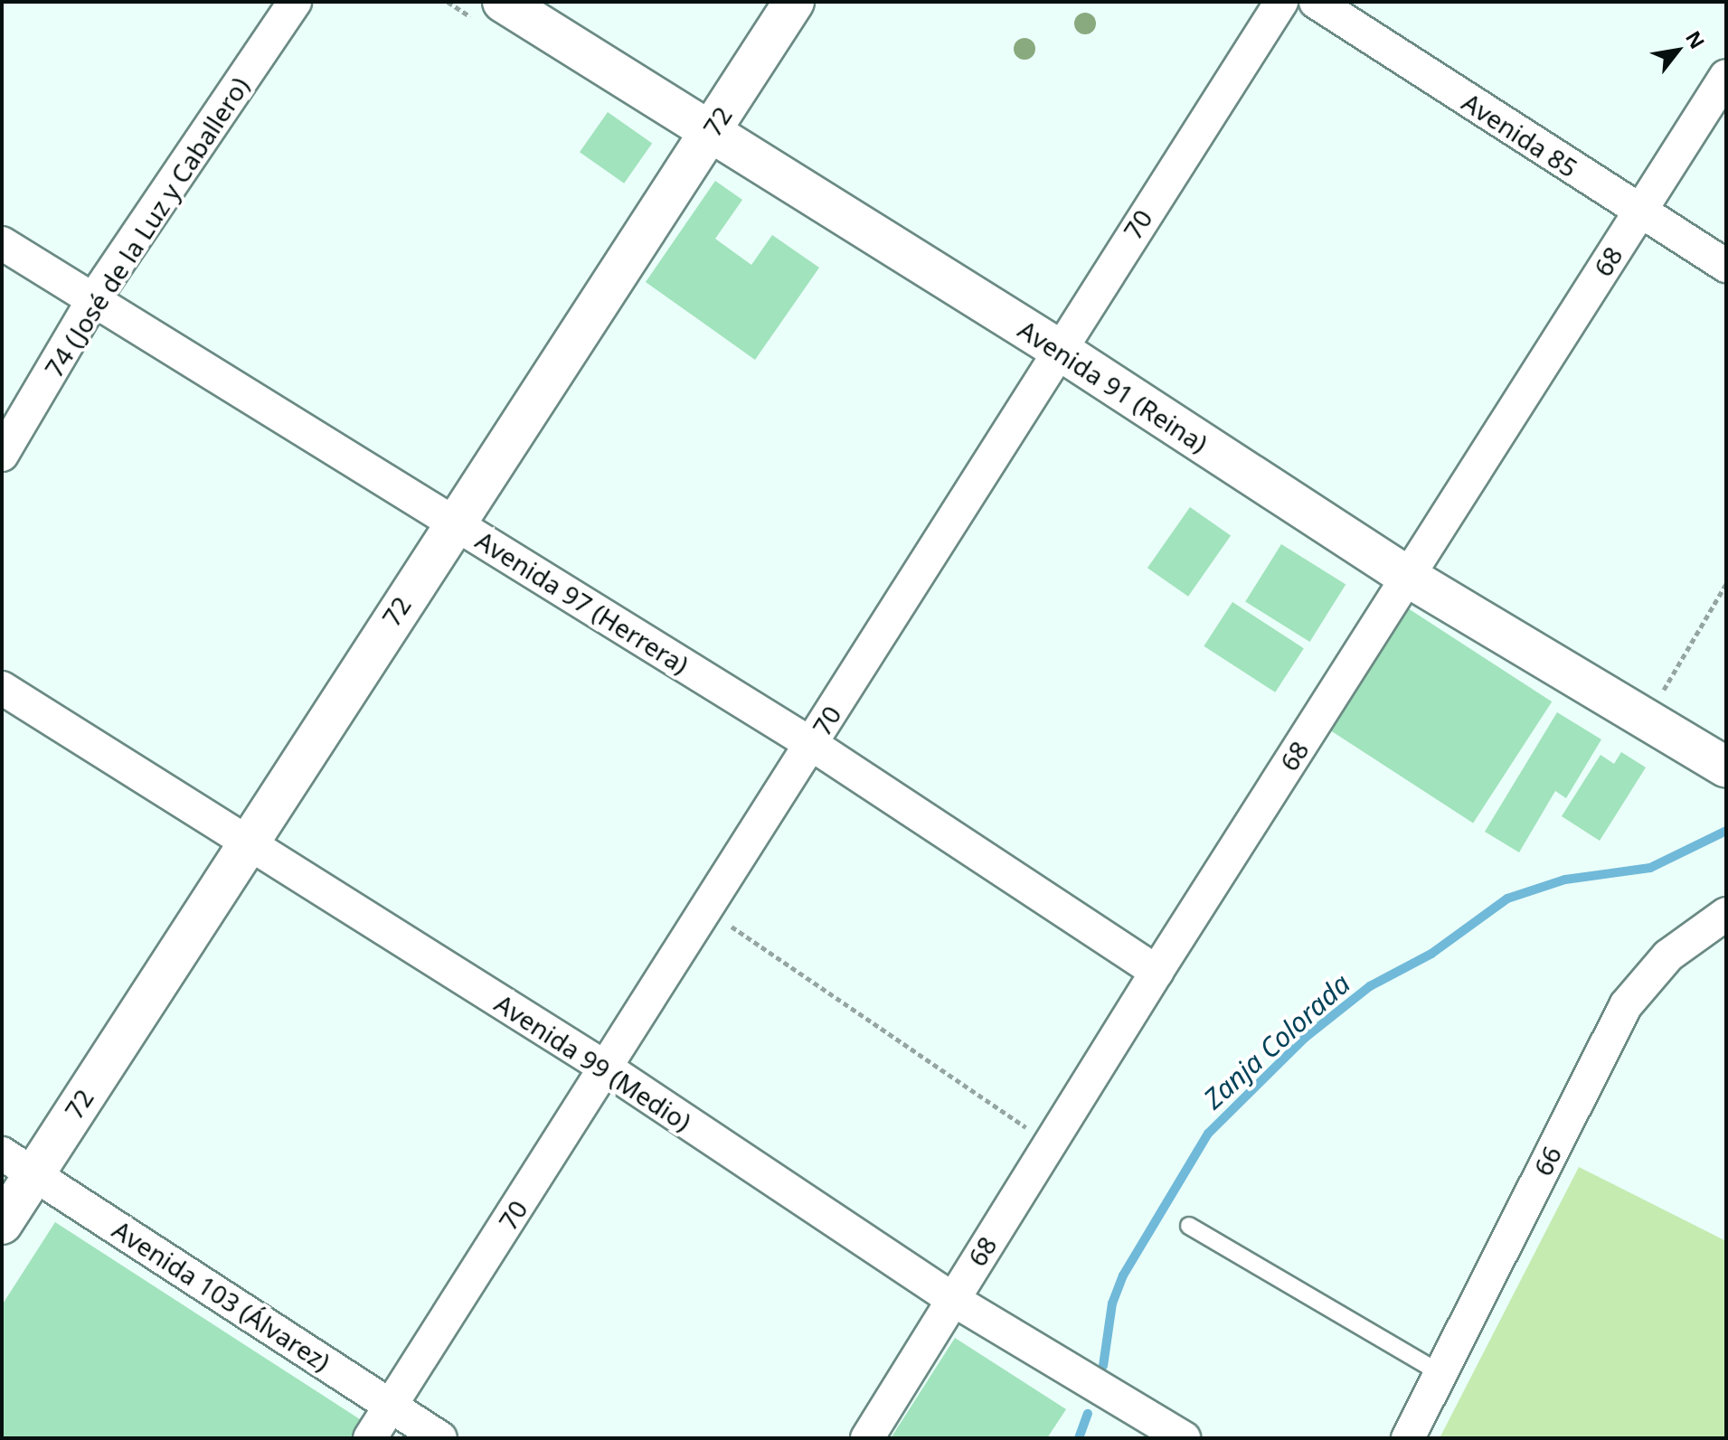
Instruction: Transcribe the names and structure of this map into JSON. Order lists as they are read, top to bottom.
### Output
{
  "streets": {
    "street": [
      "72",
      "Avenida 85",
      "70",
      "74 (José de la Luz y Caballero)",
      "68",
      "Avenida 91 (Reina)",
      "Avenida 97 (Herrera)",
      "Avenida 99 (Medio)",
      "66",
      "Avenida 103 (Álvarez)"
    ]
  },
  "crossings": [
    ["72", "Avenida 91 (Reina)"],
    ["72", "Avenida 97 (Herrera)"],
    ["72", "Avenida 99 (Medio)"],
    ["72", "Avenida 103 (Álvarez)"],
    ["Avenida 85", "68"],
    ["70", "Avenida 91 (Reina)"],
    ["70", "Avenida 97 (Herrera)"],
    ["70", "Avenida 99 (Medio)"],
    ["70", "Avenida 103 (Álvarez)"],
    ["74 (José de la Luz y Caballero)", "Avenida 97 (Herrera)"],
    ["68", "Avenida 91 (Reina)"],
    ["68", "Avenida 97 (Herrera)"],
    ["68", "Avenida 99 (Medio)"]
  ],
  "water": ["Zanja Colorada"],
  "north": "top right"
}
